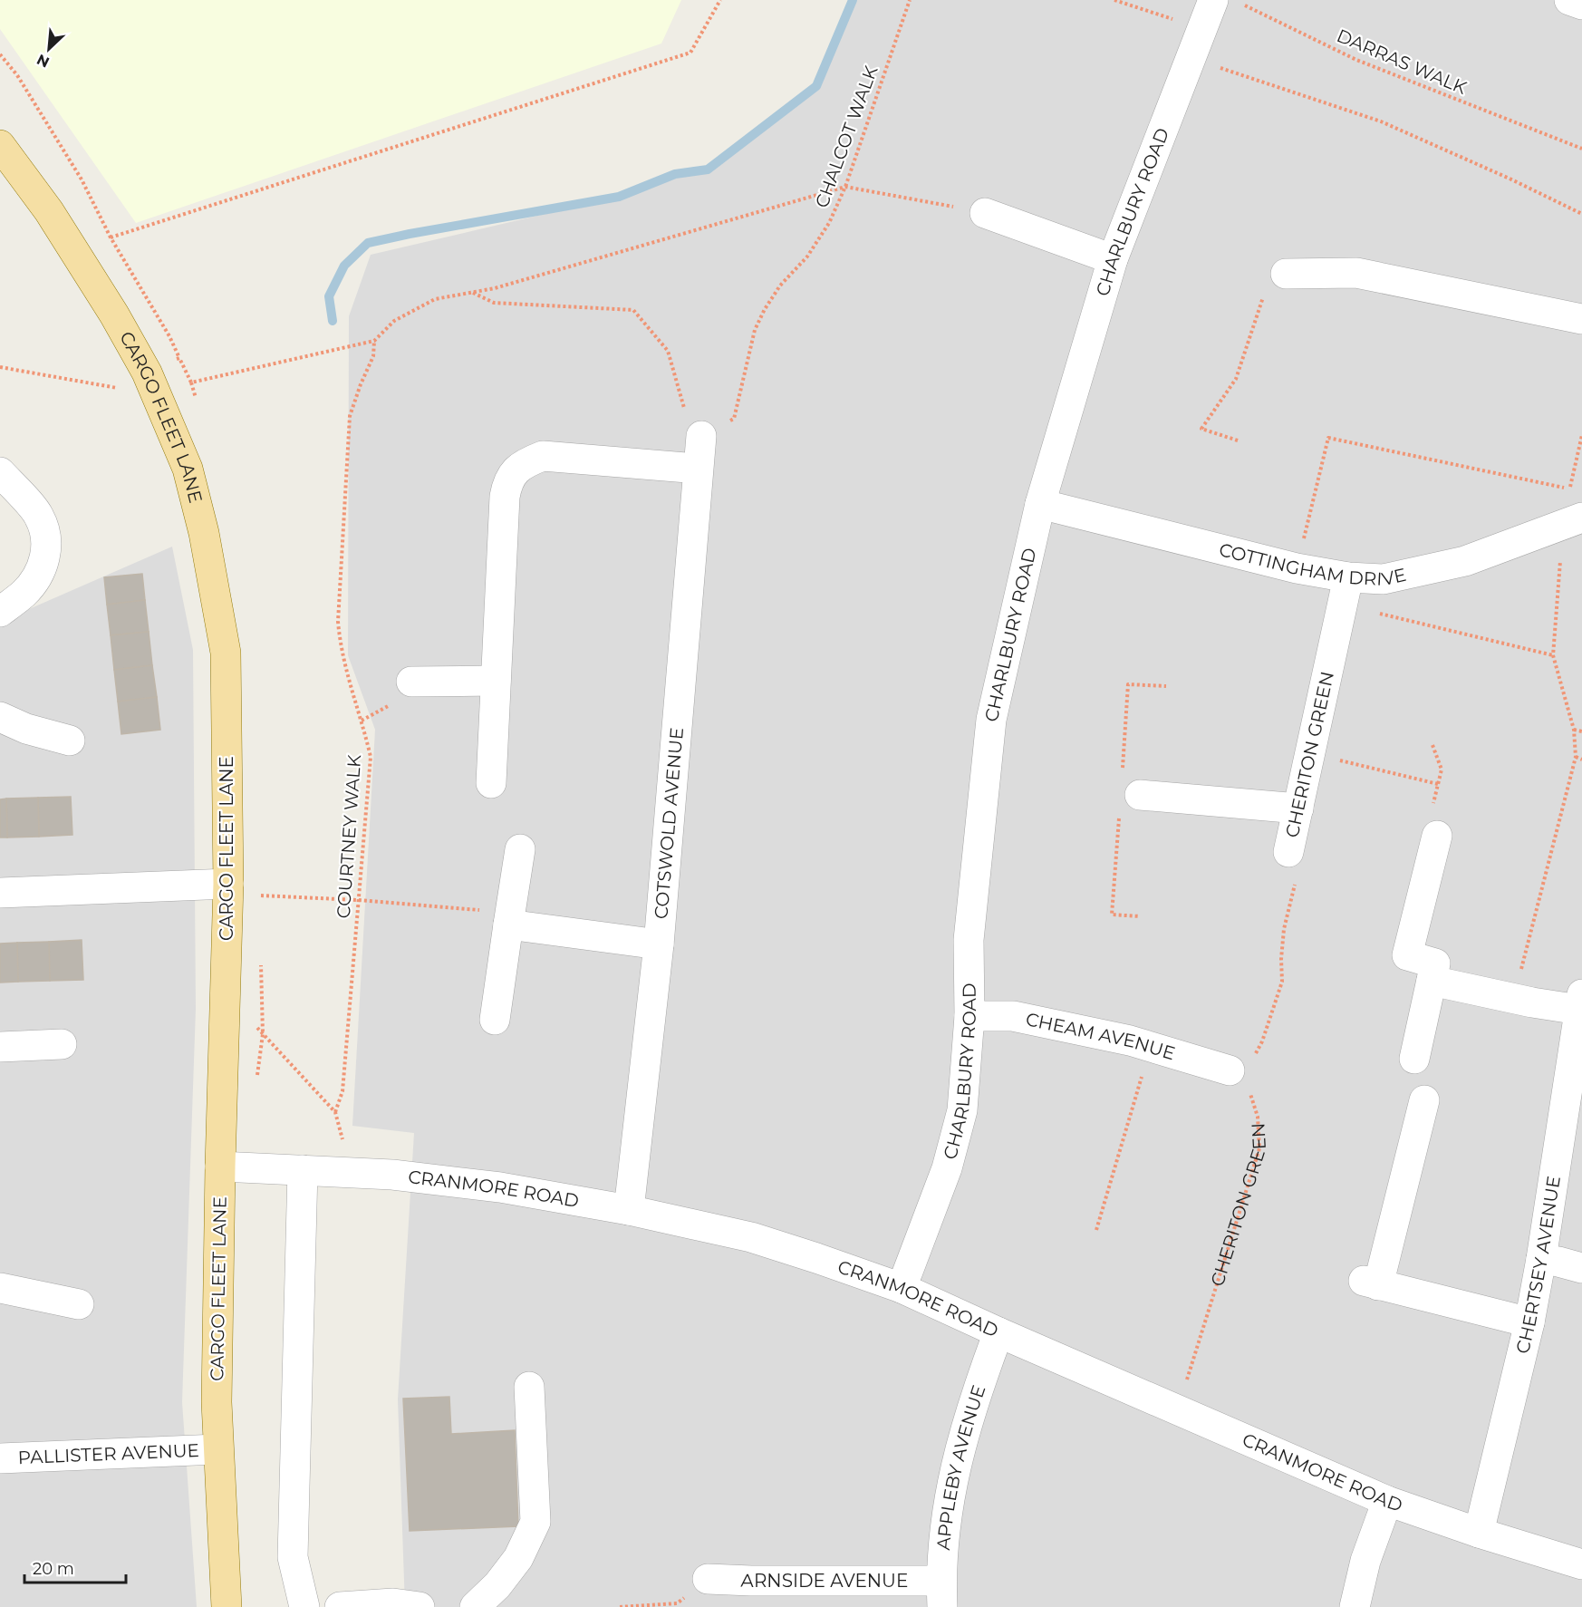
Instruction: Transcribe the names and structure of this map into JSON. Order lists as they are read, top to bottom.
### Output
{
  "streets": {
    "main road": ["CARGO FLEET LANE"],
    "street": [
      "CHARLBURY ROAD",
      "COTTINGHAM DRIVE",
      "CHERITON GREEN",
      "COTSWOLD AVENUE",
      "CHEAM AVENUE",
      "CRANMORE ROAD",
      "CHERTSEY AVENUE",
      "PALLISTER AVENUE",
      "APPLEBY AVENUE",
      "ARNSIDE AVENUE"
    ],
    "path": ["DARRAS WALK", "CHALCOT WALK", "COURTNEY WALK"]
  },
  "crossings": [
    ["DARRAS WALK", "CHARLBURY ROAD"],
    ["CHALCOT WALK", "COTSWOLD AVENUE"],
    ["CHARLBURY ROAD", "COTTINGHAM DRIVE"],
    ["CHARLBURY ROAD", "CHEAM AVENUE"],
    ["CHARLBURY ROAD", "CRANMORE ROAD"],
    ["CARGO FLEET LANE", "CRANMORE ROAD"],
    ["CARGO FLEET LANE", "PALLISTER AVENUE"],
    ["COTTINGHAM DRIVE", "CHERITON GREEN"],
    ["CHERITON GREEN", "CHEAM AVENUE"],
    ["CHERITON GREEN", "CRANMORE ROAD"],
    ["COTSWOLD AVENUE", "CRANMORE ROAD"],
    ["CRANMORE ROAD", "CHERTSEY AVENUE"],
    ["CRANMORE ROAD", "APPLEBY AVENUE"],
    ["APPLEBY AVENUE", "ARNSIDE AVENUE"]
  ],
  "scale_bar": "20 m",
  "north": "bottom left"
}
